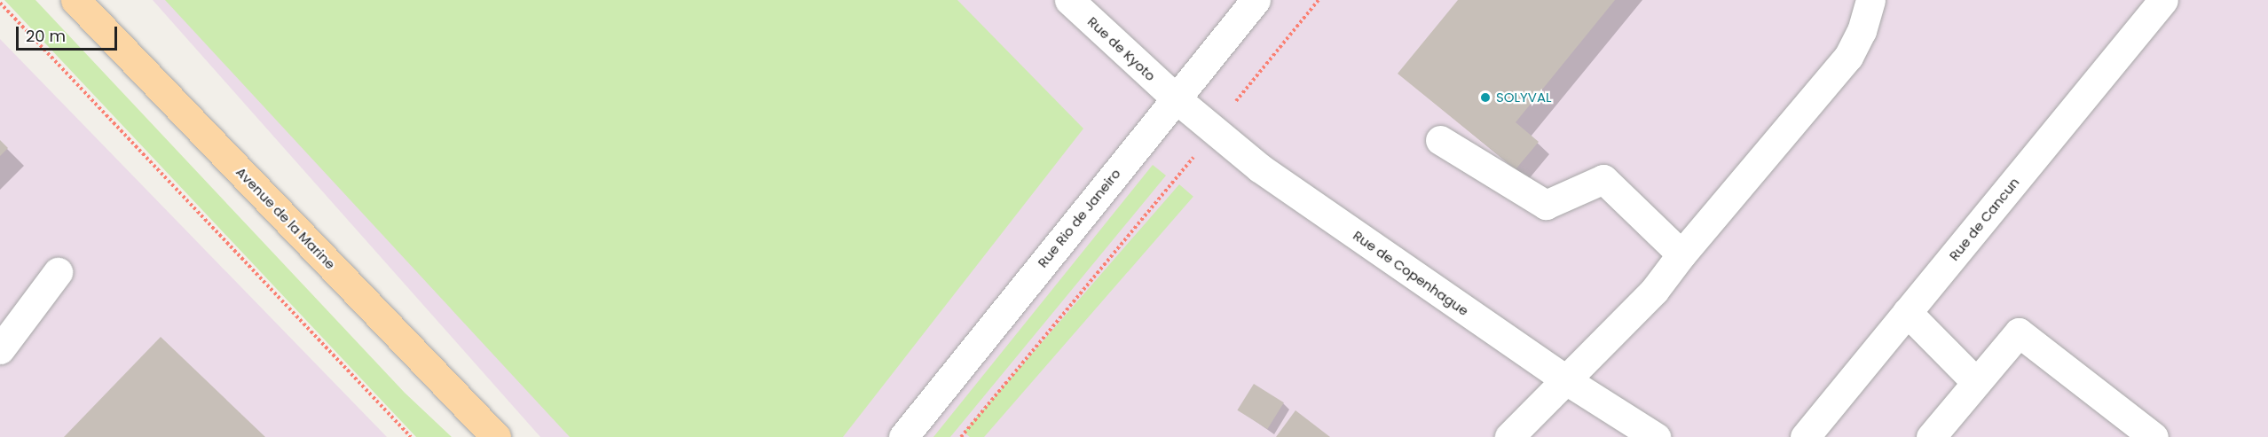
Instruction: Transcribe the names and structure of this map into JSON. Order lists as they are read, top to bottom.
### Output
{
  "streets": {
    "main road": ["Avenue de la Marine"],
    "lane": [
      "Rue de Kyoto",
      "Rue Rio de Janeiro",
      "Rue de Cancun",
      "Rue de Copenhague"
    ]
  },
  "crossings": [
    ["Rue de Kyoto", "Rue Rio de Janeiro"],
    ["Rue de Kyoto", "Rue de Copenhague"],
    ["Rue Rio de Janeiro", "Rue de Copenhague"]
  ],
  "places": ["SOLYVAL"],
  "scale_bar": "20 m"
}
